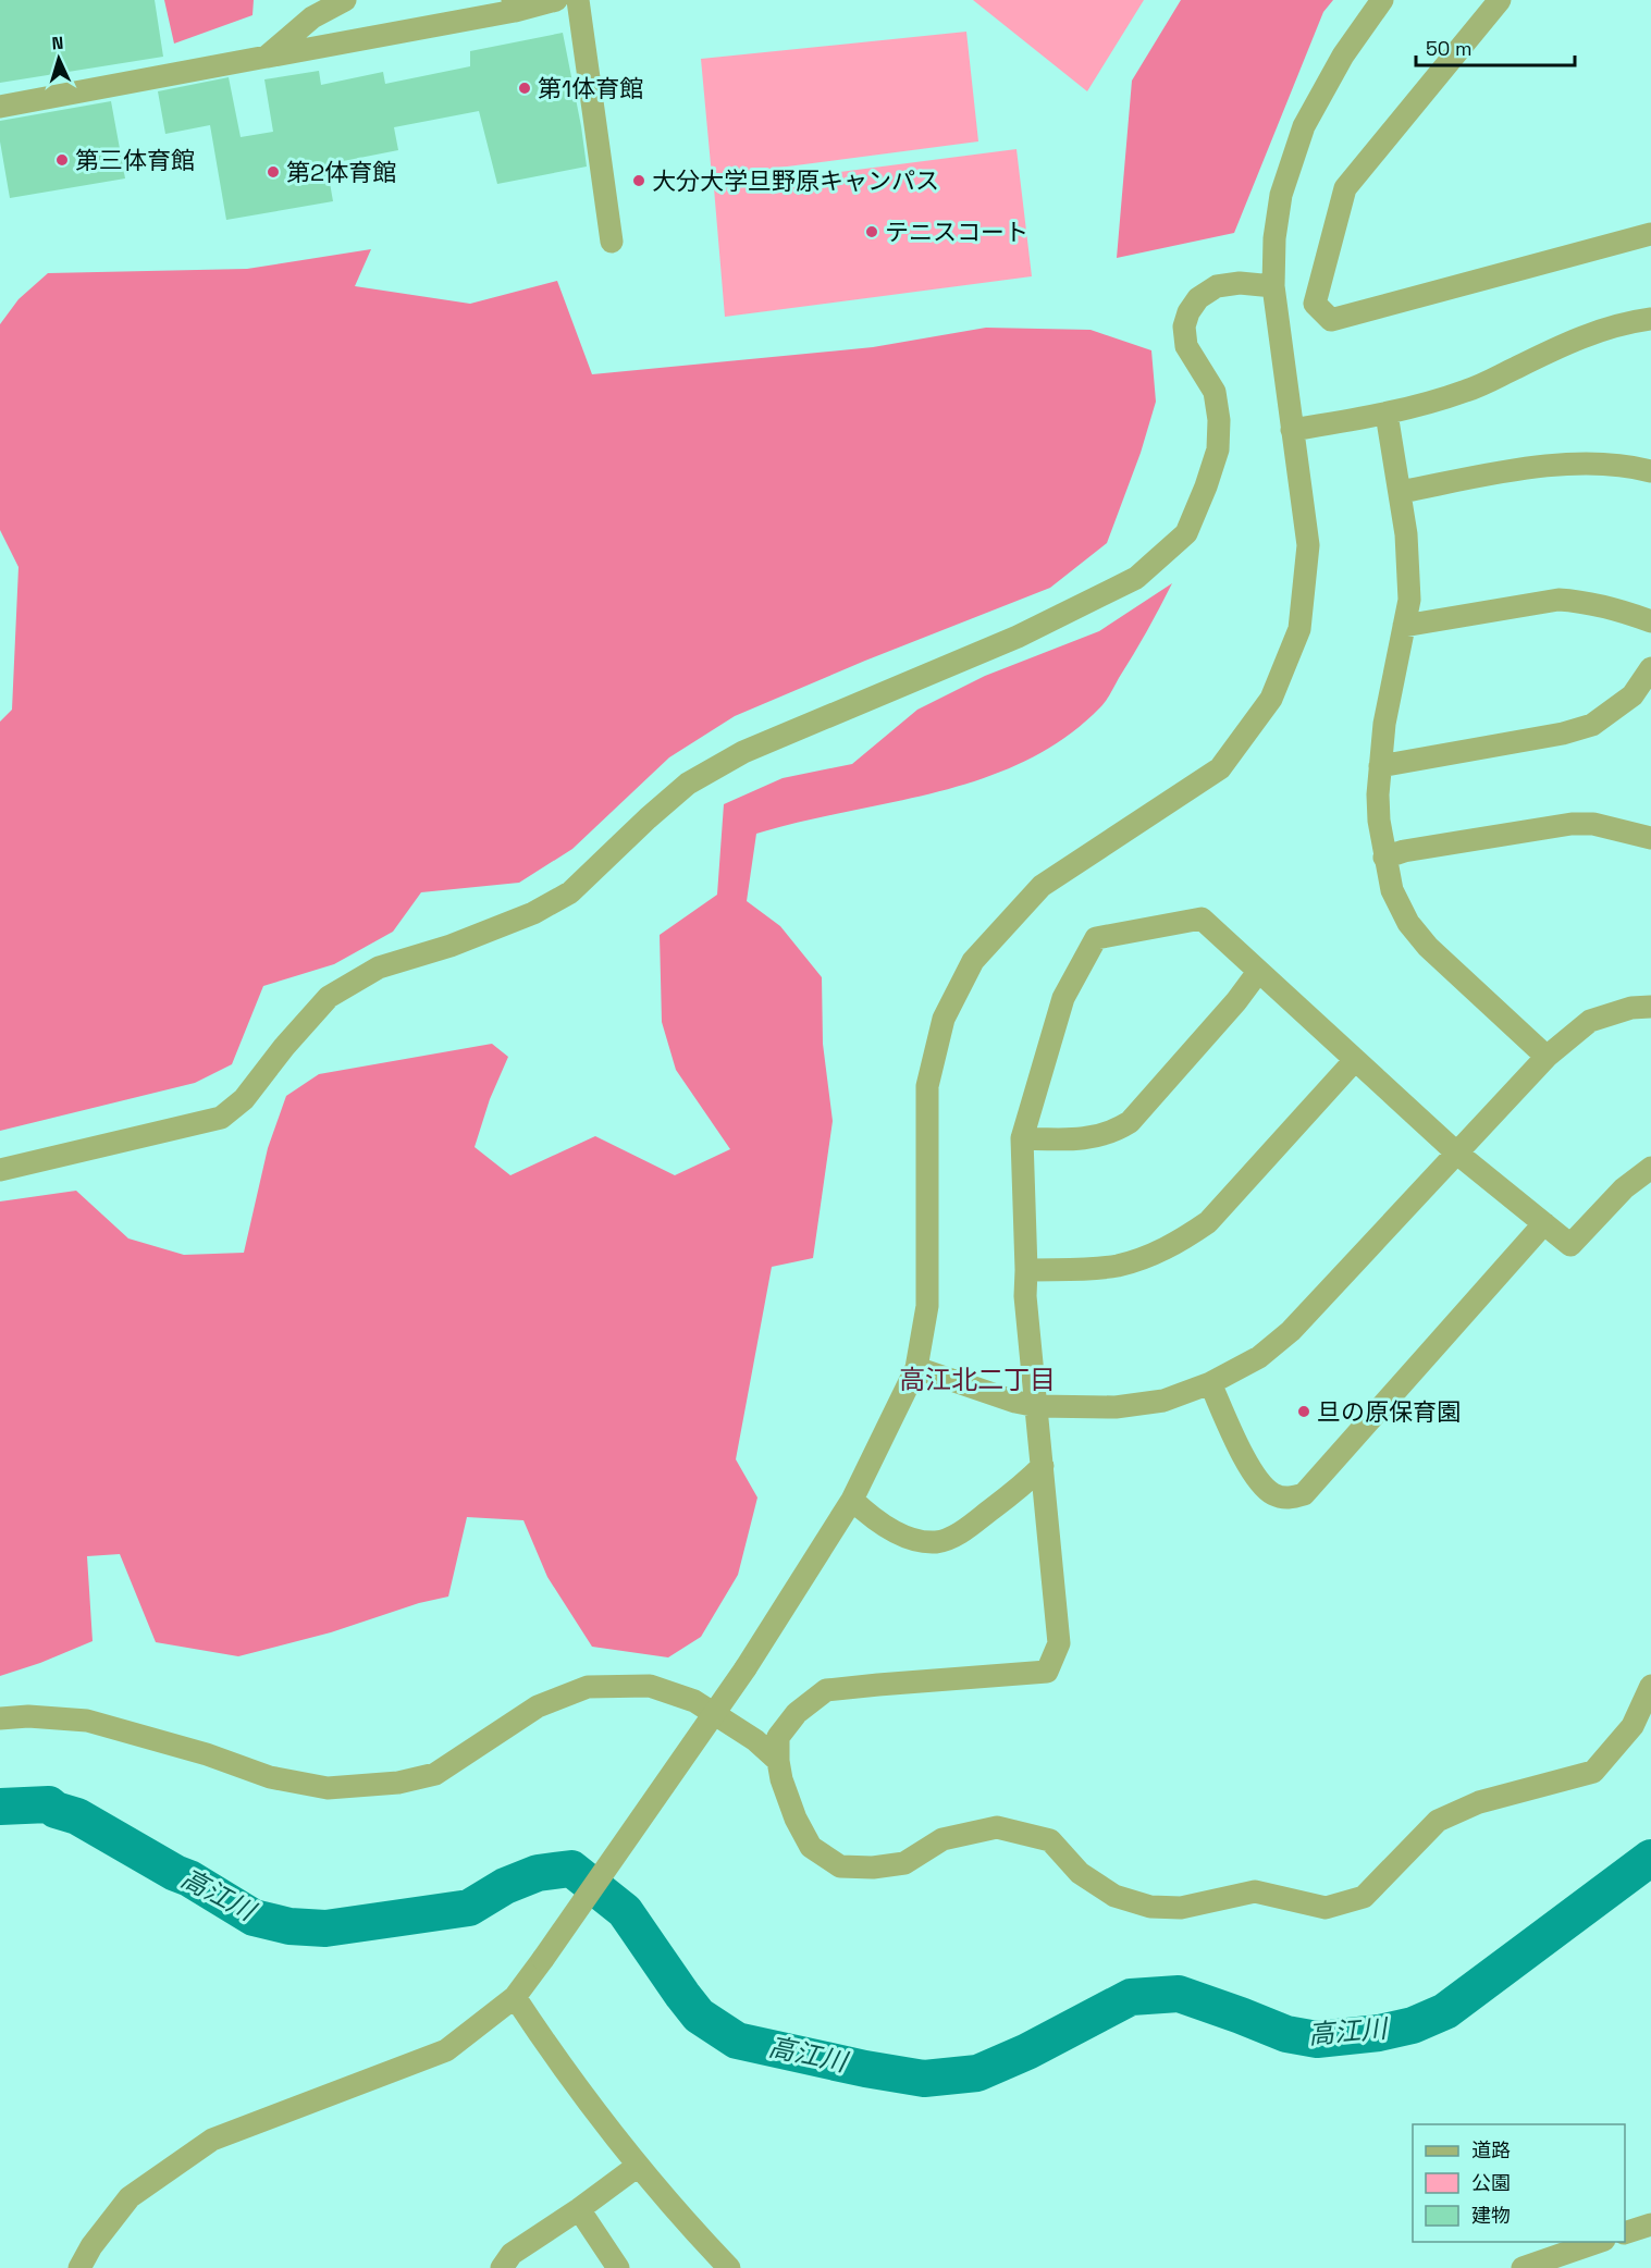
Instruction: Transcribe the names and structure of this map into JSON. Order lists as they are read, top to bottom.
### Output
{
  "districts": ["高江北二丁目"],
  "water": ["高江川"],
  "places": [
    "第1体育館",
    "第三体育館",
    "第2体育館",
    "大分大学旦野原キャンパス",
    "テニスコート",
    "旦の原保育園"
  ],
  "legend": ["道路", "公園", "建物"],
  "scale_bar": "50 m",
  "north": "top"
}
